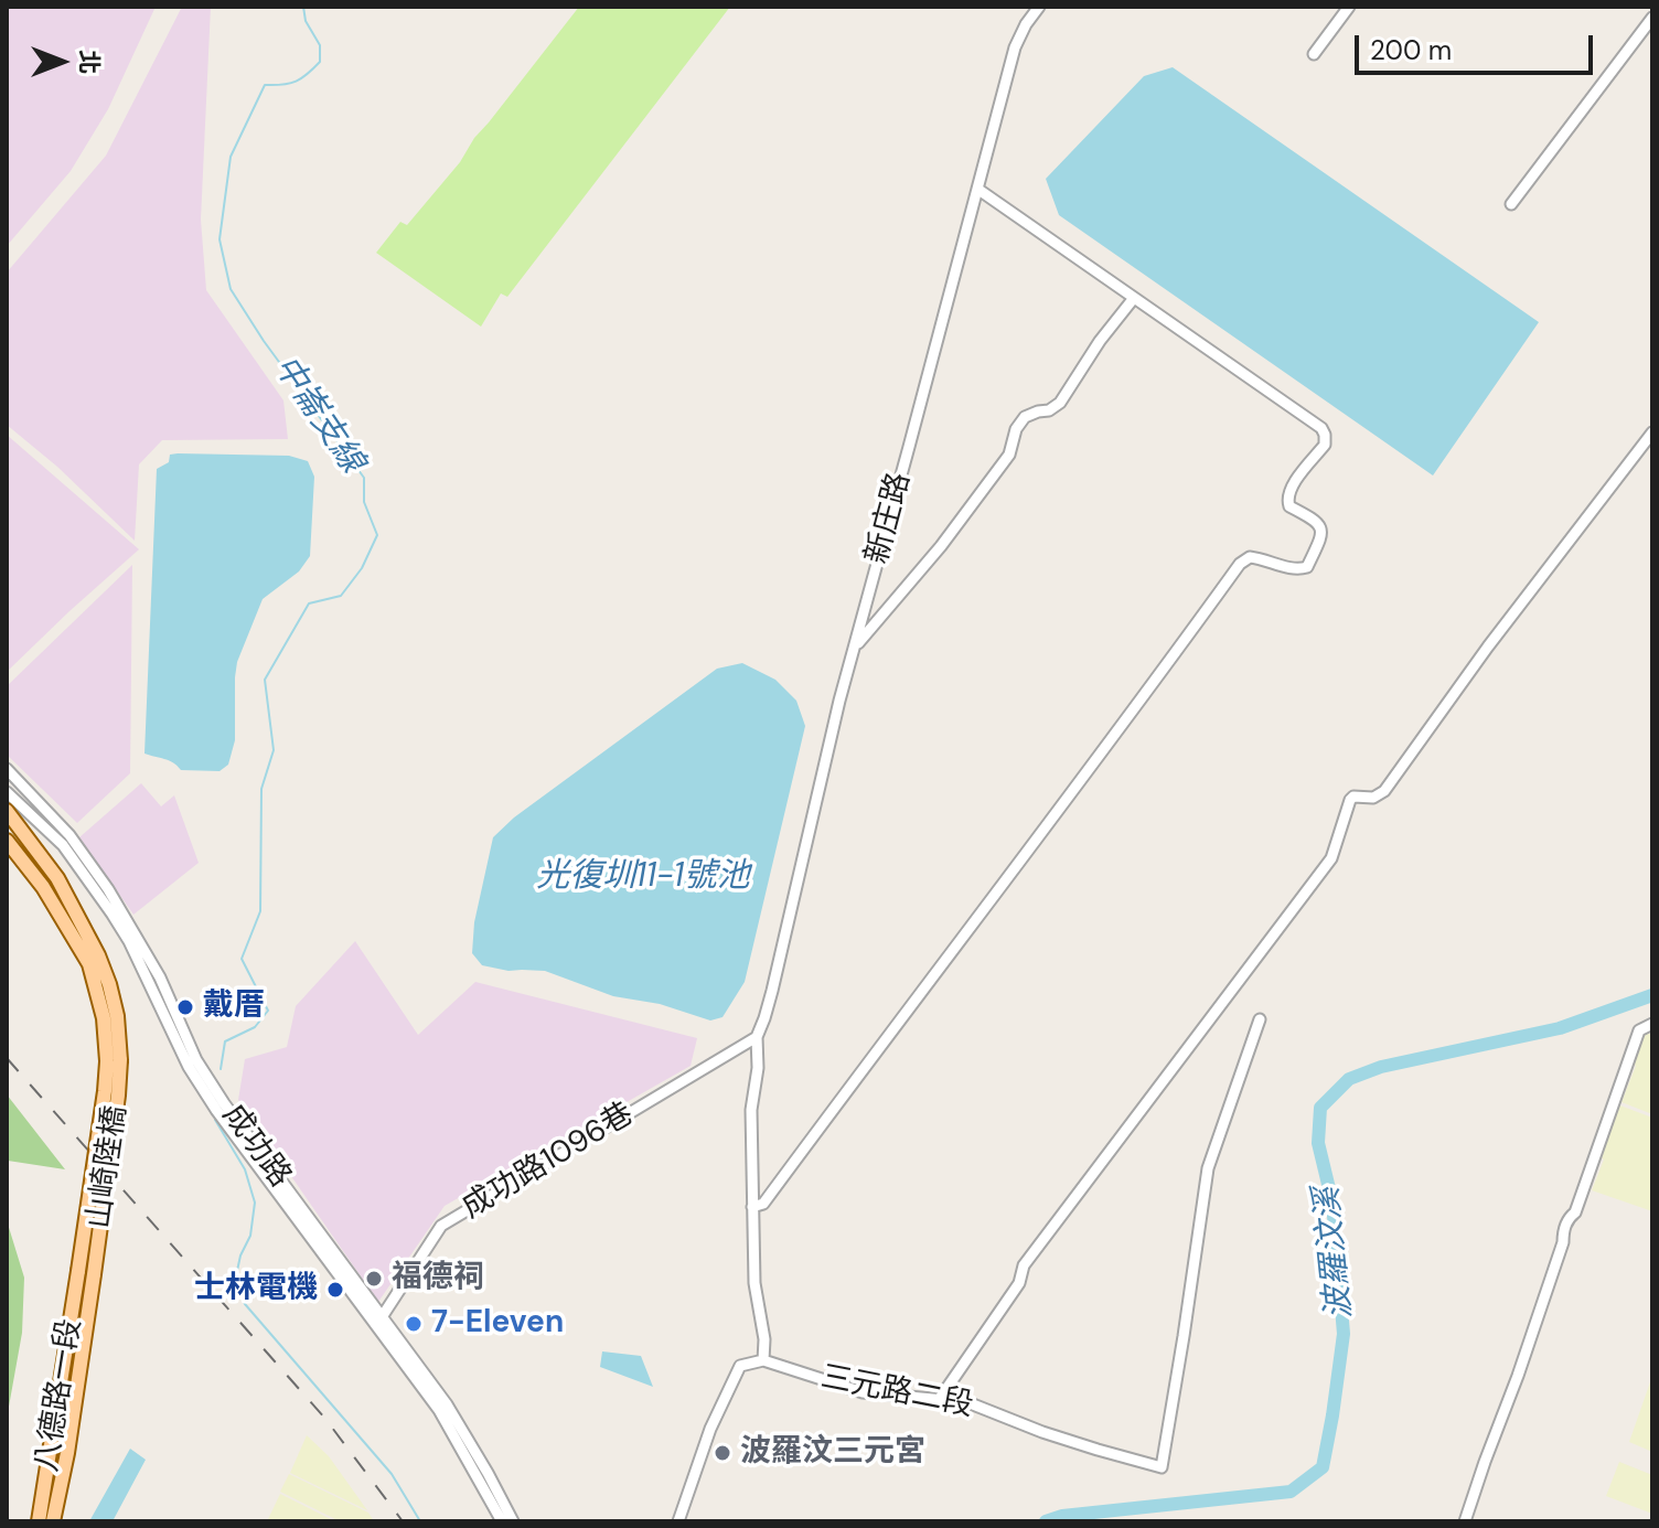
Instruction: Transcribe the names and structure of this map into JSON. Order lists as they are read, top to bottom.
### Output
{
  "streets": {
    "main road": ["山崎陸橋", "八德路一段"],
    "street": [
      "新庄路",
      "成功路",
      "成功路1096巷",
      "三元路二段"
    ]
  },
  "crossings": [
    ["新庄路", "成功路1096巷"],
    ["新庄路", "三元路二段"],
    ["成功路", "成功路1096巷"],
    ["山崎陸橋", "八德路一段"]
  ],
  "water": ["中崙支線", "光復圳11-1號池", "波羅汶溪"],
  "places": [
    "戴厝",
    "福德祠",
    "士林電機",
    "7-Eleven",
    "波羅汶三元宮"
  ],
  "scale_bar": "200 m",
  "north": "right"
}
